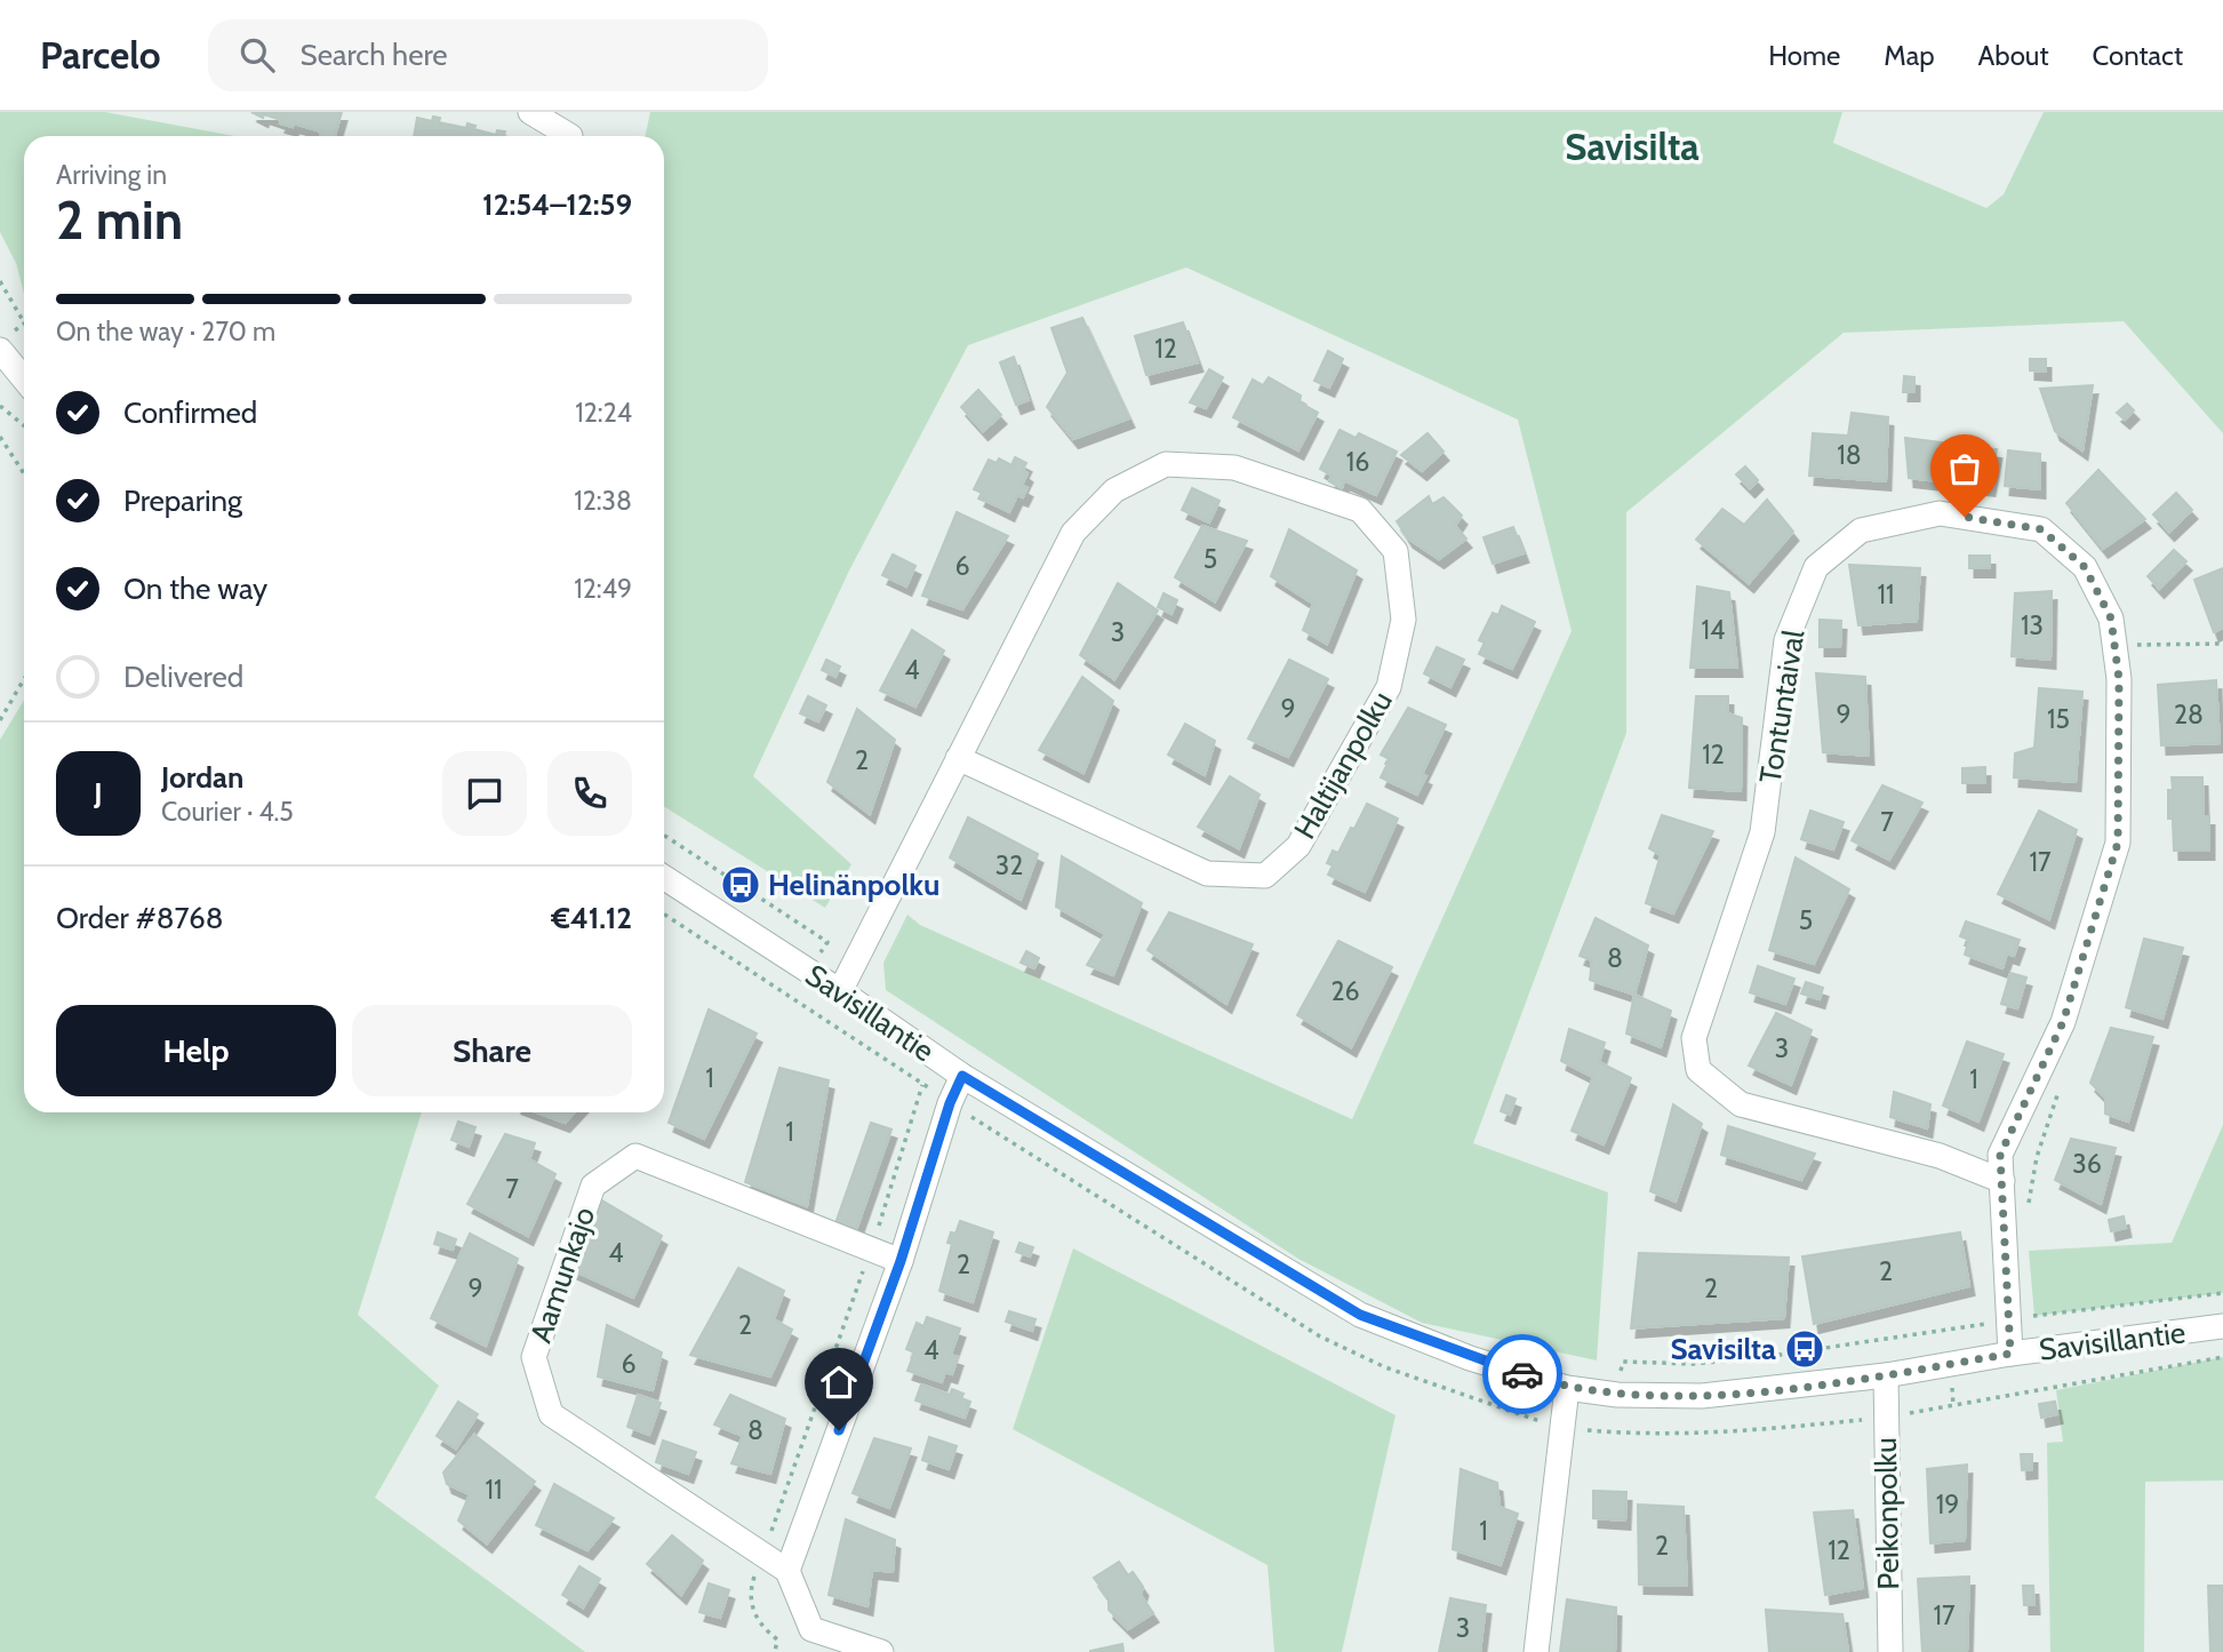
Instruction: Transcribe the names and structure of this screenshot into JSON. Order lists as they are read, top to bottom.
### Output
{
  "streets": {
    "street": [
      "Tontuntaival",
      "Haltijanpolku",
      "Savisillantie",
      "Aamunkajo",
      "Peikonpolku"
    ]
  },
  "crossings": [
    ["Tontuntaival", "Savisillantie"],
    ["Haltijanpolku", "Savisillantie"],
    ["Savisillantie", "Peikonpolku"]
  ],
  "districts": ["Savisilta"],
  "places": {
    "bus stop": ["Helinänpolku", "Savisilta"]
  },
  "house_numbers": [
    "12",
    "18",
    "16",
    "5",
    "6",
    "11",
    "13",
    "14",
    "3",
    "4",
    "9",
    "9",
    "28",
    "15",
    "12",
    "2",
    "7",
    "17",
    "32",
    "5",
    "8",
    "26",
    "3",
    "1",
    "1",
    "1",
    "36",
    "7",
    "4",
    "2",
    "2",
    "9",
    "2",
    "2",
    "4",
    "6",
    "8",
    "11",
    "19",
    "1",
    "2",
    "12",
    "17",
    "3"
  ],
  "page": {
    "header": "Parcelo",
    "search": "Search here",
    "nav": [
      "Home",
      "Map",
      "About",
      "Contact"
    ],
    "heading": ["2 min", "Arriving in", "12:54–12:59"],
    "panel": [
      "Jordan",
      "Courier · 4.5",
      "Order #8768",
      "€41.12"
    ],
    "bar": "On the way · 270 m",
    "list": [
      ["Confirmed", "12:24"],
      ["Preparing", "12:38"],
      ["On the way", "12:49"],
      "Delivered"
    ],
    "round": "J",
    "buttons": ["Help", "Share"]
  }
}
